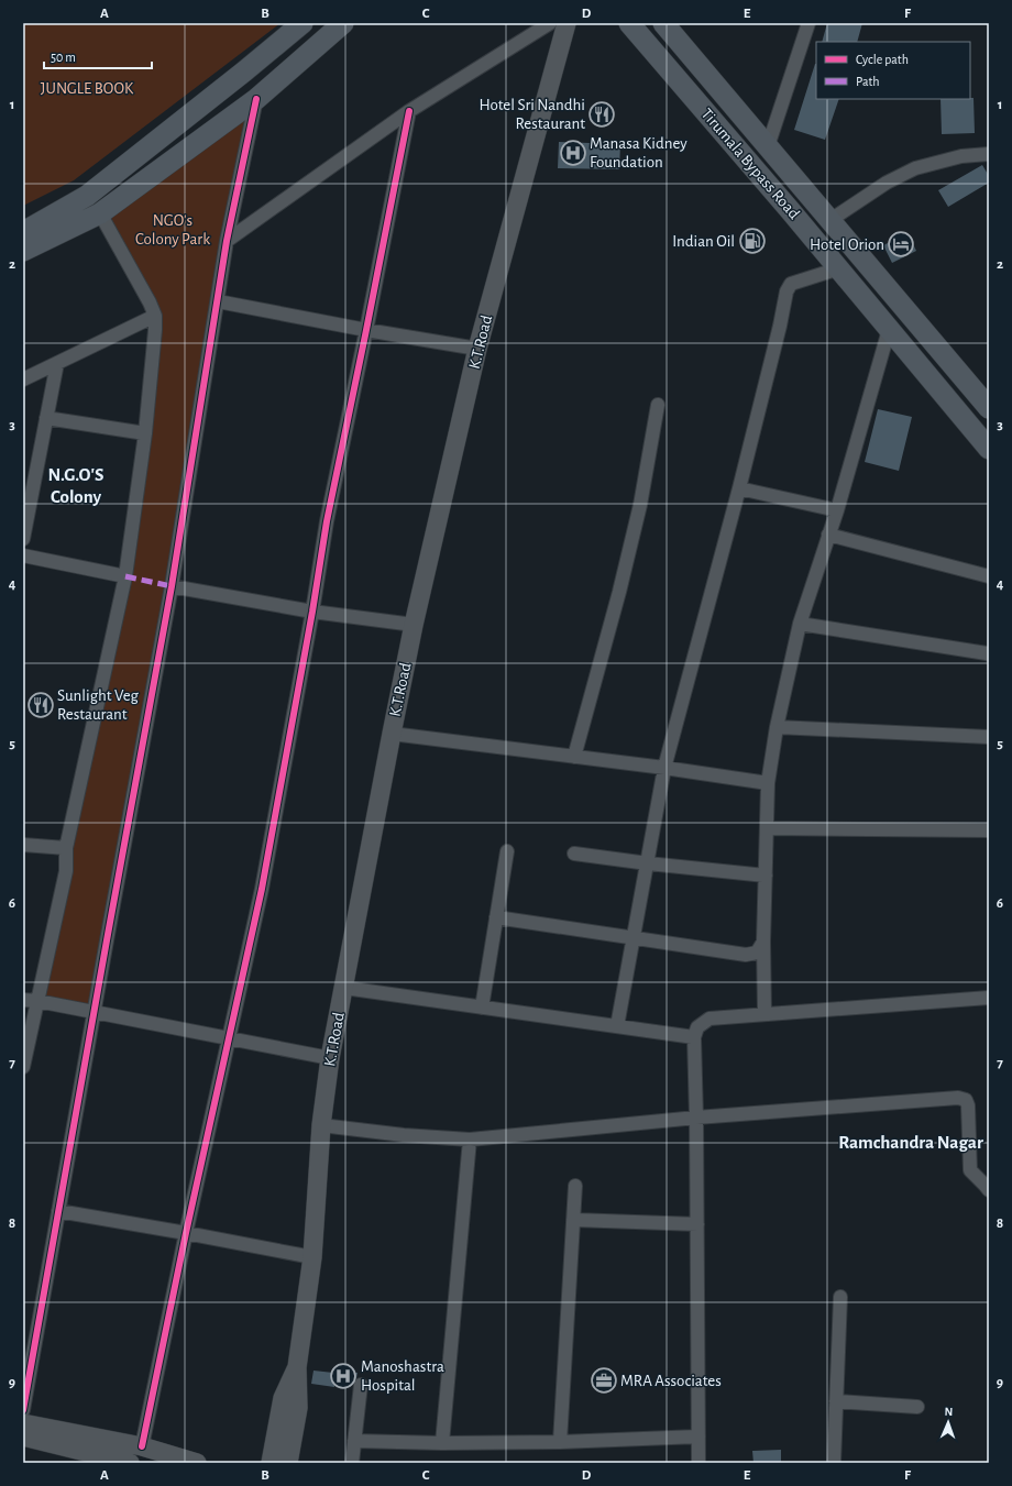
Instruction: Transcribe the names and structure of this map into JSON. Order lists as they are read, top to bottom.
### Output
{
  "streets": {
    "main road": ["Tirumala Bypass Road", "K.T.Road"]
  },
  "districts": ["N.G.O'S Colony", "Ramchandra Nagar"],
  "parks": ["JUNGLE BOOK", "NGO's Colony Park"],
  "places": {
    "restaurant": ["Hotel Sri Nandhi Restaurant", "Sunlight Veg Restaurant"],
    "hospital": ["Manasa Kidney Foundation", "Manoshastra Hospital"],
    "fuel station": ["Indian Oil"],
    "hotel": ["Hotel Orion"],
    "office": ["MRA Associates"]
  },
  "legend": ["Cycle path", "Path"],
  "scale_bar": "50 m",
  "north": "top",
  "grid": {
    "columns": [
      "A",
      "B",
      "C",
      "D",
      "E",
      "F"
    ],
    "rows": [
      "1",
      "2",
      "3",
      "4",
      "5",
      "6",
      "7",
      "8",
      "9"
    ]
  }
}
